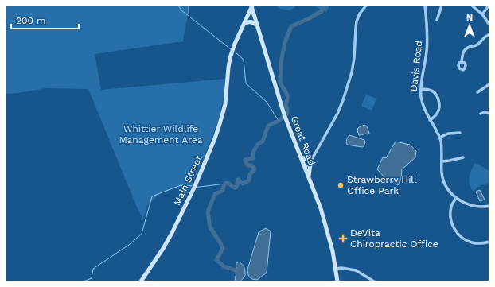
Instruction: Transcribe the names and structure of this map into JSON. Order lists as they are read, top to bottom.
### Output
{
  "streets": {
    "main road": ["Great Road", "Main Street"],
    "street": ["Davis Road"]
  },
  "crossings": [
    ["Great Road", "Main Street"]
  ],
  "parks": ["Whittier Wildlife Management Area"],
  "places": {
    "other": ["Strawberry Hill Office Park"],
    "health": ["DeVita Chiropractic Office"]
  },
  "scale_bar": "200 m",
  "north": "top"
}
